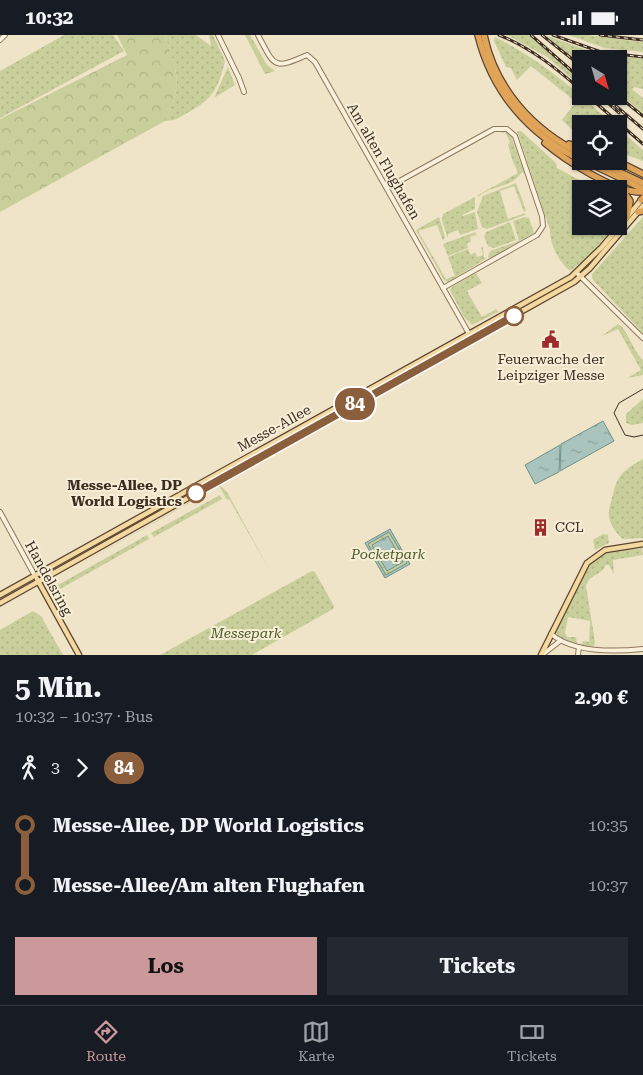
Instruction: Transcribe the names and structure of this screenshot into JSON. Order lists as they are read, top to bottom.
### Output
{
  "streets": {
    "main road": ["Messe-Allee", "Handelsring"],
    "street": ["Am alten Flughafen"]
  },
  "crossings": [
    ["Am alten Flughafen", "Messe-Allee"],
    ["Messe-Allee", "Handelsring"]
  ],
  "parks": ["Pocketpark", "Messepark"],
  "places": {
    "public building": ["Feuerwache der Leipziger Messe"],
    "other": ["Messe-Allee, DP World Logistics"],
    "building": ["CCL"]
  },
  "lines": ["bus line 84"],
  "north": "bottom right",
  "page": {
    "status": "10:32",
    "on_map": "84",
    "heading": ["5 Min.", "10:32 – 10:37 · Bus", "2.90 €"],
    "legs": ["3", "84"],
    "list": [
      {
        "name": "Messe-Allee, DP World Logistics",
        "value": "10:35"
      },
      {
        "name": "Messe-Allee/Am alten Flughafen",
        "value": "10:37"
      }
    ],
    "buttons": ["Los", "Tickets"],
    "tabs": ["Route", "Karte", "Tickets"]
  }
}
